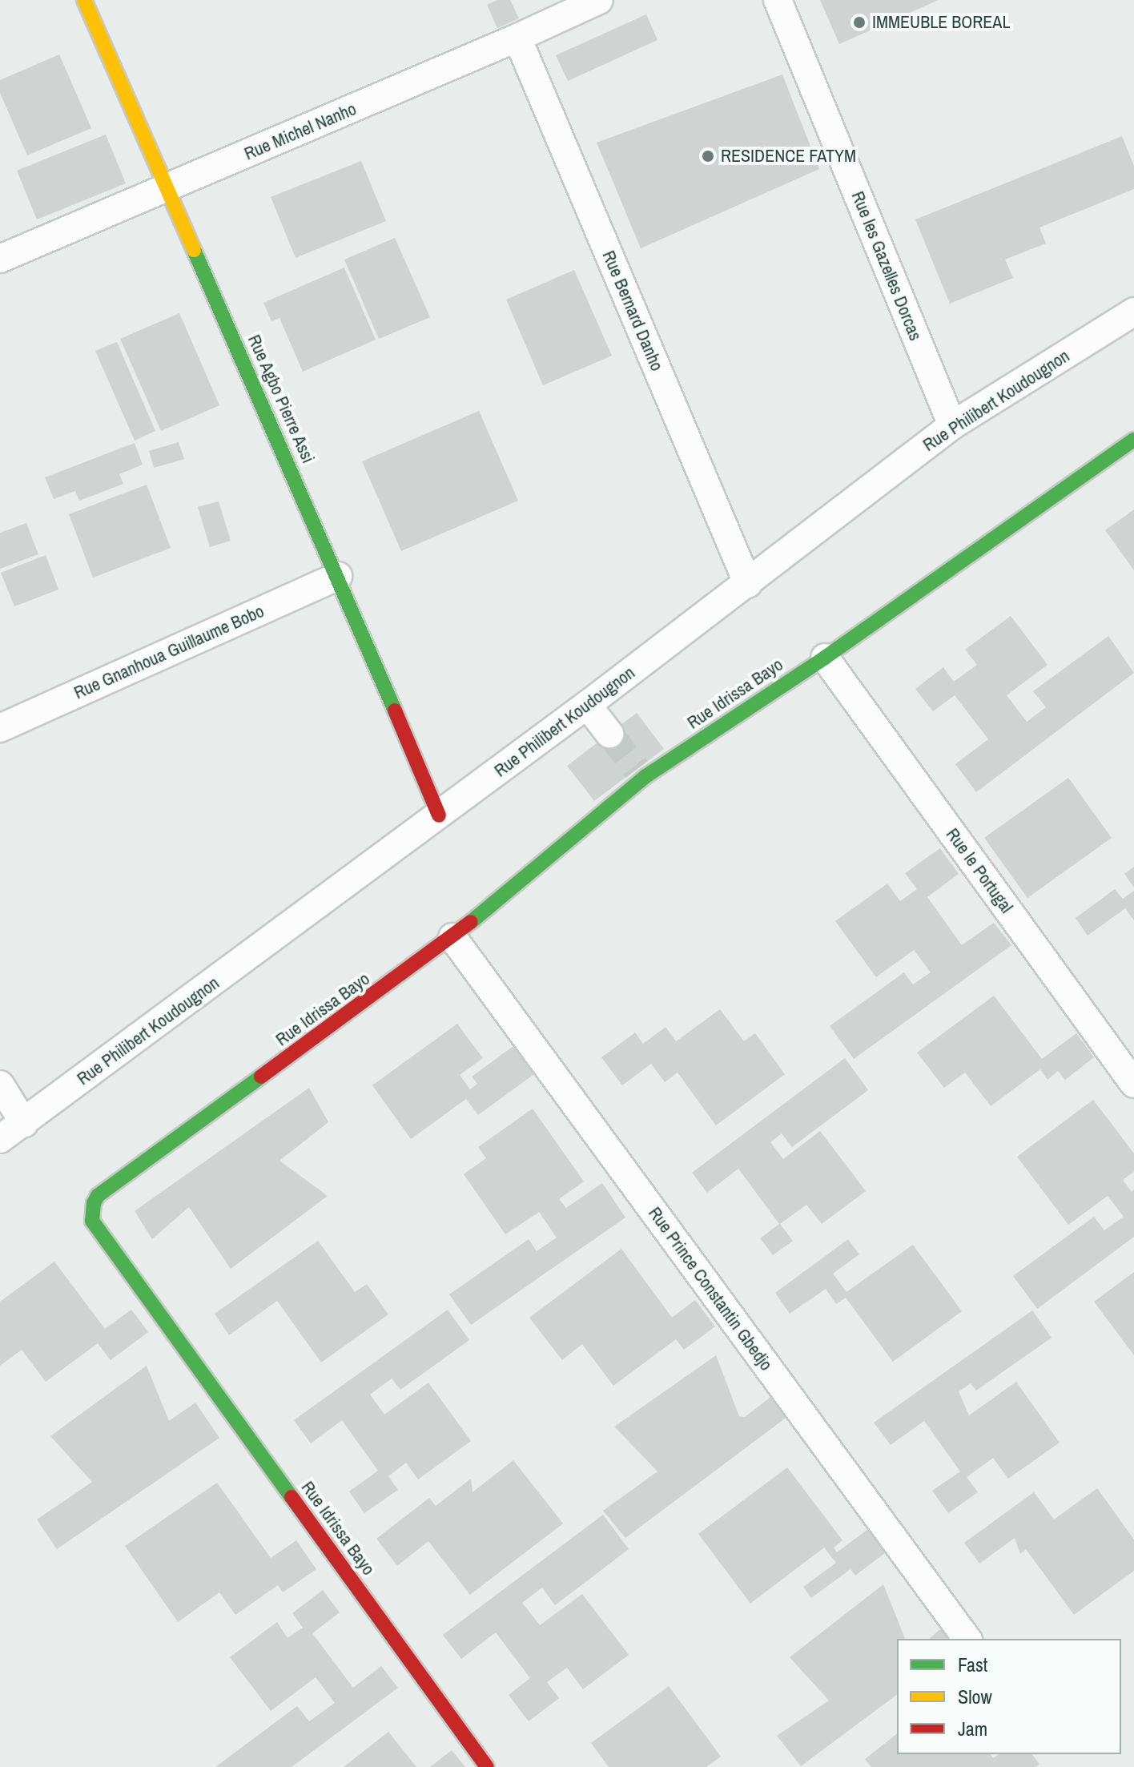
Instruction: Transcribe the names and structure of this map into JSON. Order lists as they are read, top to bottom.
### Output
{
  "streets": {
    "street": [
      "Rue Michel Nanho",
      "Rue les Gazelles Dorcas",
      "Rue Bernard Danho",
      "Rue Agbo Pierre Assi",
      "Rue Philibert Koudougnon",
      "Rue Gnanhoua Guillaume Bobo",
      "Rue Idrissa Bayo",
      "Rue le Portugal",
      "Rue Prince Constantin Gbedjo"
    ]
  },
  "crossings": [
    ["Rue Michel Nanho", "Rue Bernard Danho"],
    ["Rue Michel Nanho", "Rue Agbo Pierre Assi"],
    ["Rue les Gazelles Dorcas", "Rue Philibert Koudougnon"],
    ["Rue Bernard Danho", "Rue Philibert Koudougnon"],
    ["Rue Agbo Pierre Assi", "Rue Philibert Koudougnon"],
    ["Rue Agbo Pierre Assi", "Rue Gnanhoua Guillaume Bobo"],
    ["Rue Idrissa Bayo", "Rue le Portugal"],
    ["Rue Idrissa Bayo", "Rue Prince Constantin Gbedjo"]
  ],
  "places": ["IMMEUBLE BOREAL", "RESIDENCE FATYM"],
  "legend": ["Fast", "Slow", "Jam"]
}
